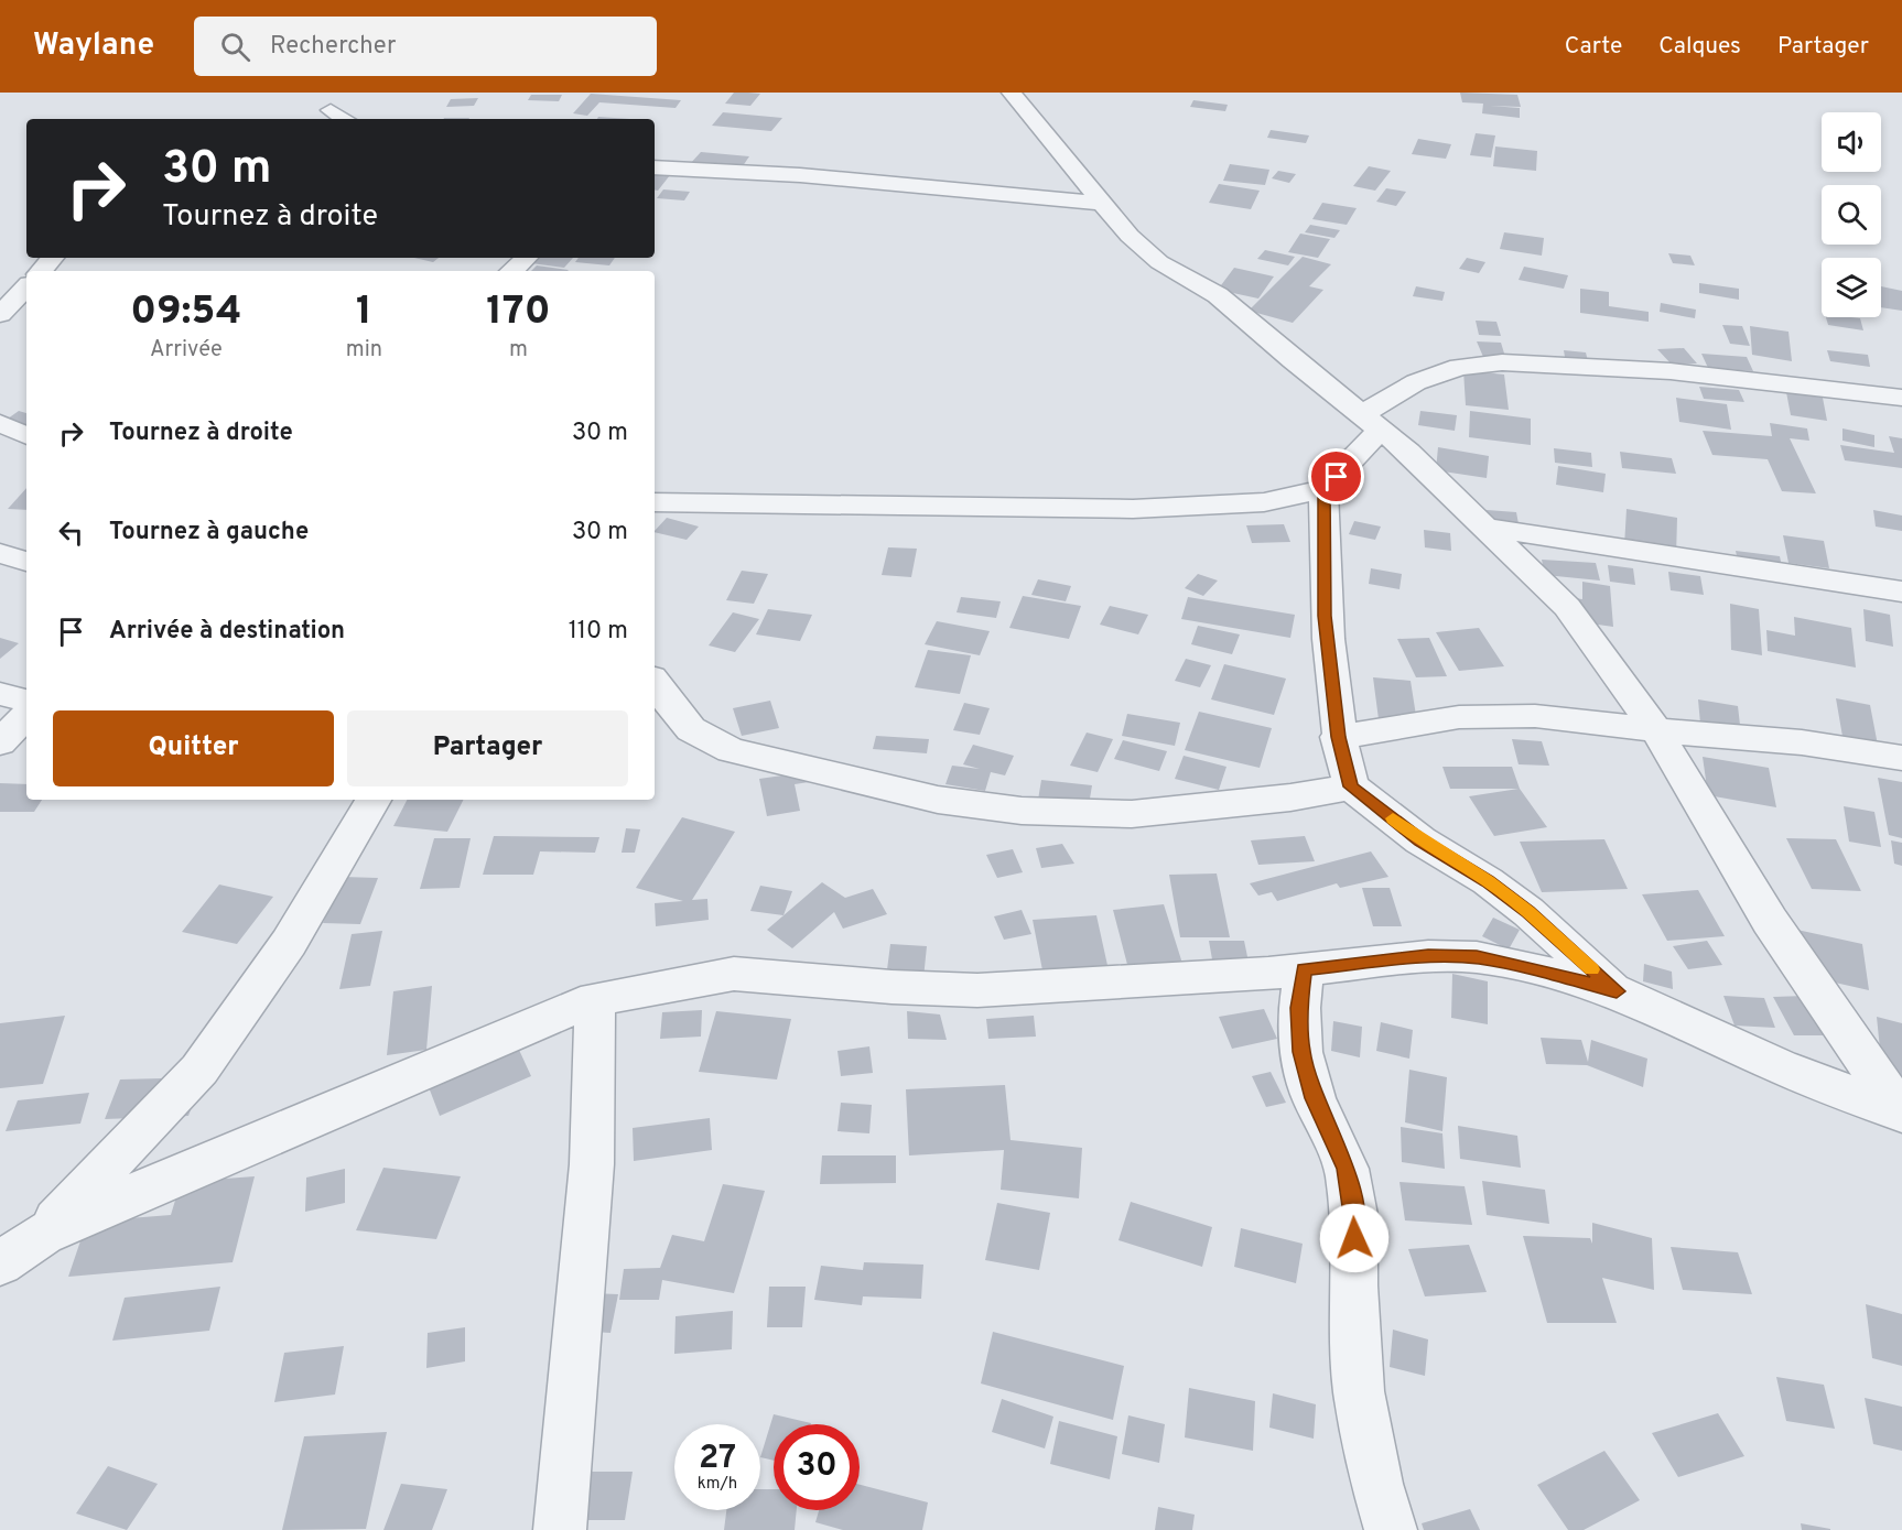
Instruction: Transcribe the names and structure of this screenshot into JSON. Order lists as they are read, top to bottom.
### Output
{
  "page": {
    "header": "Waylane",
    "search": "Rechercher",
    "nav": ["Carte", "Calques", "Partager"],
    "turn": ["30 m", "Tournez à droite"],
    "eta": [
      "09:54",
      "Arrivée",
      "1",
      "min",
      "170",
      "m"
    ],
    "list": [
      {
        "name": "Tournez à droite",
        "value": "30 m"
      },
      {
        "name": "Tournez à gauche",
        "value": "30 m"
      },
      {
        "name": "Arrivée à destination",
        "value": "110 m"
      }
    ],
    "buttons": ["Quitter", "Partager"],
    "speed": "27 km/h",
    "limit": "30"
  }
}
